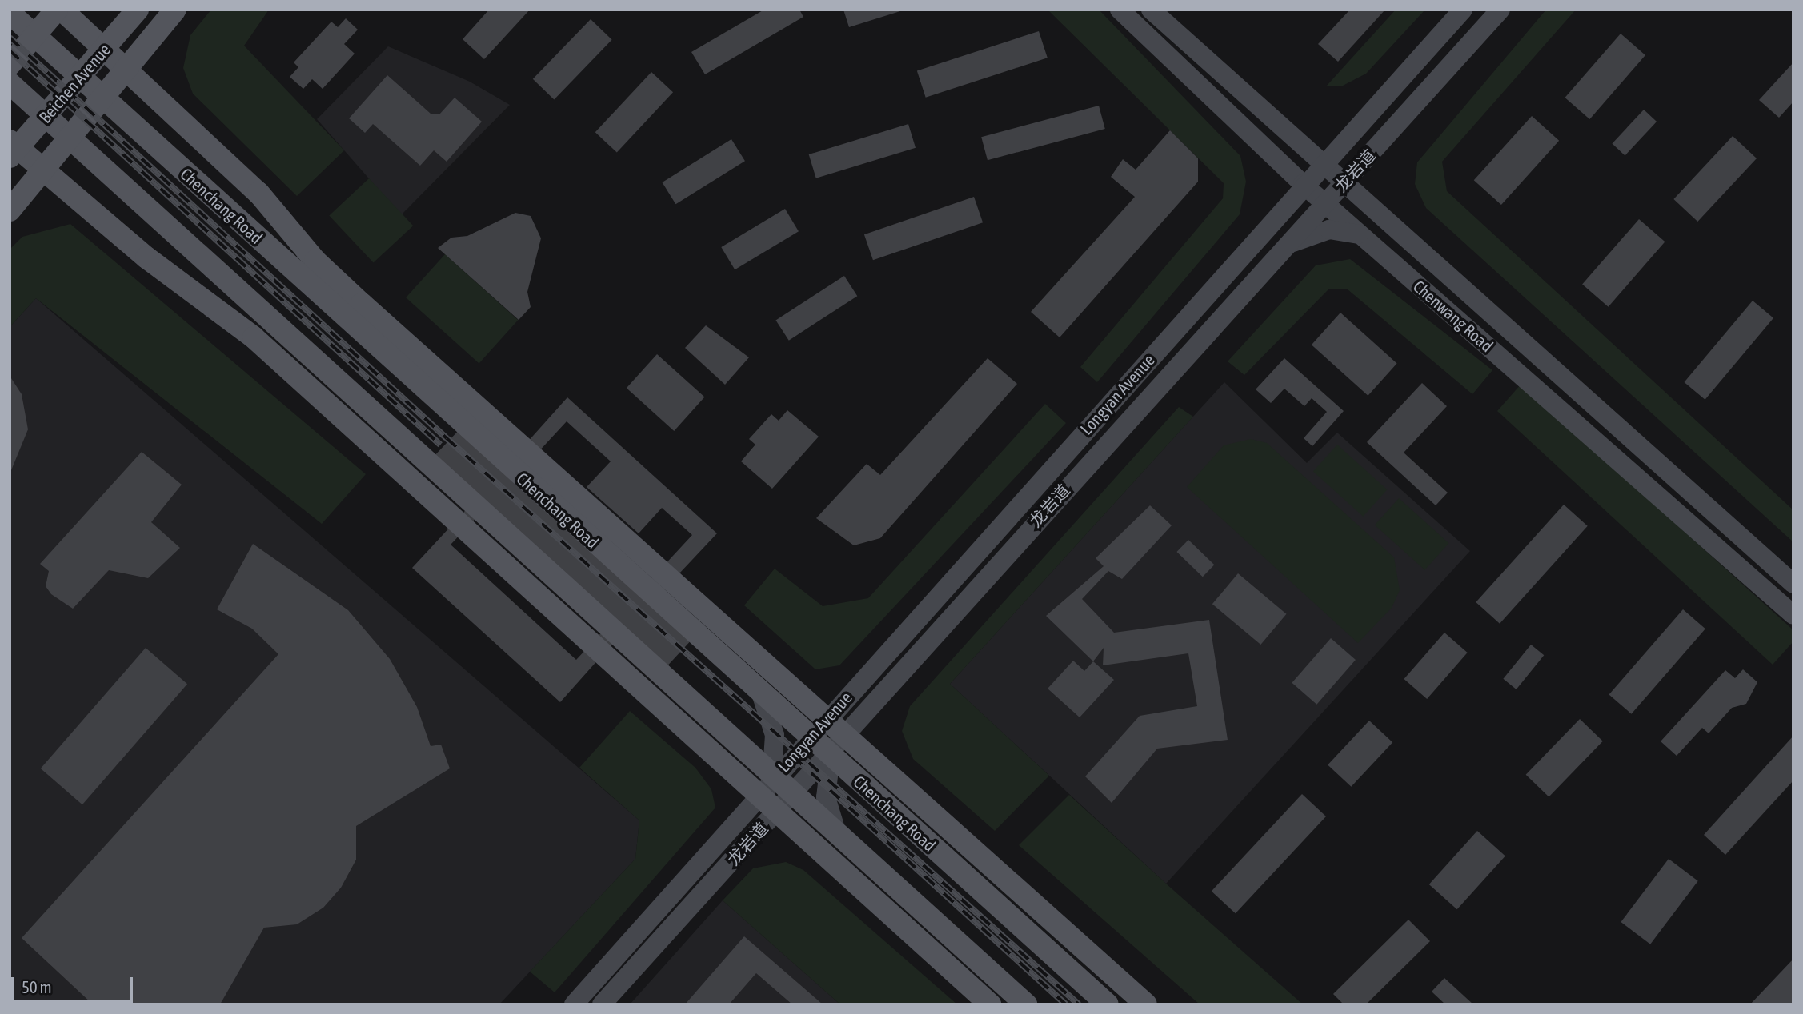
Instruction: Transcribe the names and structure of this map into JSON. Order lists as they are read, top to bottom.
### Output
{
  "streets": {
    "main road": [
      "Beichen Avenue",
      "龙岩道",
      "Chenchang Road",
      "Chenwang Road",
      "Longyan Avenue"
    ]
  },
  "crossings": [
    ["Beichen Avenue", "Chenchang Road"],
    ["龙岩道", "Chenchang Road"],
    ["龙岩道", "Chenwang Road"],
    ["龙岩道", "Longyan Avenue"],
    ["Chenchang Road", "Longyan Avenue"],
    ["Chenwang Road", "Longyan Avenue"]
  ],
  "scale_bar": "50 m"
}
